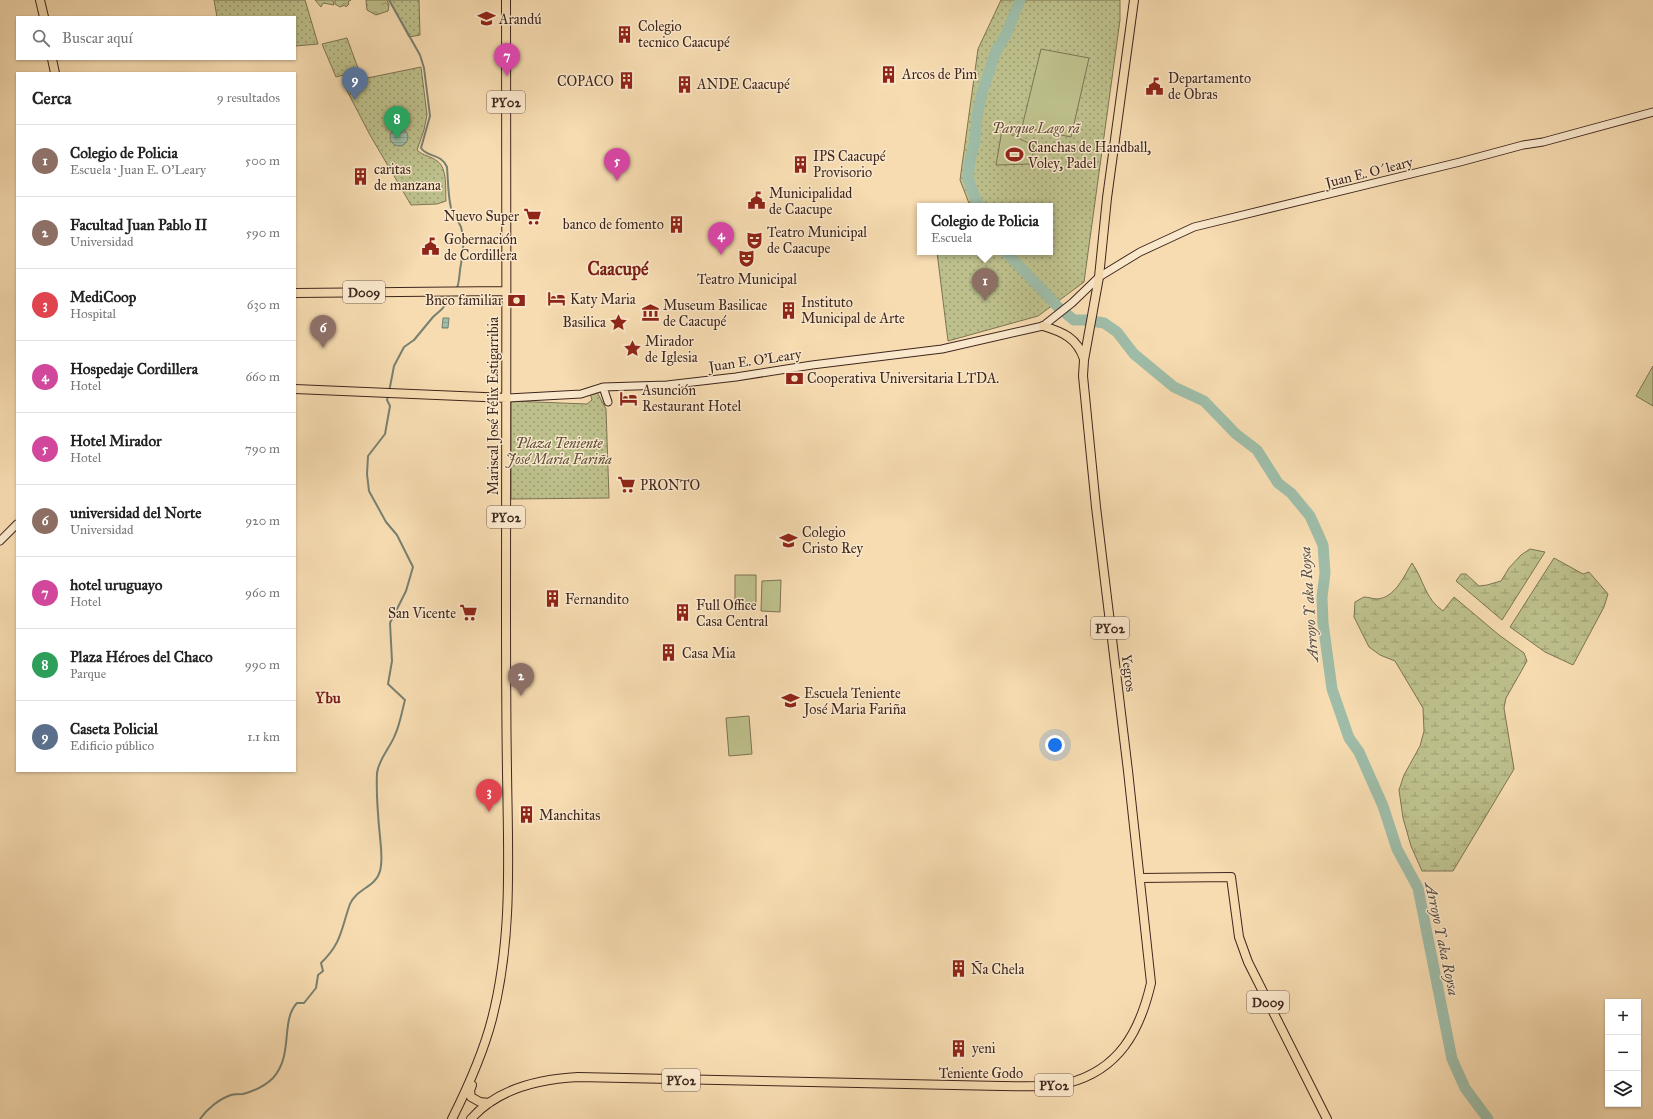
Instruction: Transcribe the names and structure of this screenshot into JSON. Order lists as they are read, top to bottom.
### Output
{
  "streets": {
    "main road": [
      "PY02",
      "D009",
      "Juan E. O'Leary",
      "Mariscal José Félix Estigarribia",
      "Yegros",
      "Teniente Godo"
    ],
    "street": ["Juan E. O´leary"]
  },
  "crossings": [
    ["PY02", "Juan E. O´leary"],
    ["PY02", "Juan E. O'Leary"],
    ["PY02", "Mariscal José Félix Estigarribia"],
    ["PY02", "Yegros"],
    ["PY02", "Teniente Godo"],
    ["Juan E. O´leary", "Juan E. O'Leary"],
    ["Juan E. O´leary", "Yegros"],
    ["D009", "Mariscal José Félix Estigarribia"],
    ["D009", "Yegros"],
    ["Juan E. O'Leary", "Mariscal José Félix Estigarribia"],
    ["Juan E. O'Leary", "Yegros"],
    ["Yegros", "Teniente Godo"]
  ],
  "districts": ["Caacupé", "Ybu"],
  "water": ["Arroyo Y aka Roysa"],
  "parks": ["Parque Lago rã", "Plaza Teniente José Maria Fariña"],
  "places": {
    "school or university": ["Arandú", "Colegio Cristo Rey", "Escuela Teniente José Maria Fariña"],
    "building": [
      "Colegio tecnico Caacupé",
      "Arcos de Pim",
      "COPACO",
      "ANDE Caacupé",
      "IPS Caacupé Provisorio",
      "caritas de manzana",
      "banco de fomento",
      "Instituto Municipal de Arte",
      "Fernandito",
      "Full Office Casa Central",
      "Casa Mia",
      "Manchitas",
      "Ña Chela",
      "yeni"
    ],
    "public building": ["Departamento de Obras", "Municipalidad de Caacupe", "Gobernación de Cordillera"],
    "sports": ["Canchas de Handball, Voley, Padel"],
    "supermarket": ["Nuevo Super", "PRONTO", "San Vicente"],
    "theatre": ["Teatro Municipal de Caacupe", "Teatro Municipal"],
    "hotel": ["Katy Maria", "Asunción Restaurant Hotel"],
    "bank": ["Bnco familiar", "Cooperativa Universitaria LTDA."],
    "museum": ["Museum Basilicae de Caacupé"],
    "place": ["Basilica", "Mirador de Iglesia"]
  },
  "page": {
    "search": "Buscar aquí",
    "pins": [
      "7",
      "9",
      "8",
      "5",
      "4",
      "1",
      "6",
      "2",
      "3"
    ],
    "heading": ["Cerca", "9 resultados"],
    "list": [
      {
        "mark": "1",
        "name": "Colegio de Policia",
        "note": "Escuela · Juan E. O'Leary",
        "value": "500 m"
      },
      {
        "mark": "2",
        "name": "Facultad Juan Pablo II",
        "note": "Universidad",
        "value": "590 m"
      },
      {
        "mark": "3",
        "name": "MediCoop",
        "note": "Hospital",
        "value": "630 m"
      },
      {
        "mark": "4",
        "name": "Hospedaje Cordillera",
        "note": "Hotel",
        "value": "660 m"
      },
      {
        "mark": "5",
        "name": "Hotel Mirador",
        "note": "Hotel",
        "value": "790 m"
      },
      {
        "mark": "6",
        "name": "universidad del Norte",
        "note": "Universidad",
        "value": "920 m"
      },
      {
        "mark": "7",
        "name": "hotel uruguayo",
        "note": "Hotel",
        "value": "960 m"
      },
      {
        "mark": "8",
        "name": "Plaza Héroes del Chaco",
        "note": "Parque",
        "value": "990 m"
      },
      {
        "mark": "9",
        "name": "Caseta Policial",
        "note": "Edificio público",
        "value": "1.1 km"
      }
    ],
    "popup": ["Colegio de Policia", "Escuela"],
    "map_buttons": ["+", "−"]
  }
}
